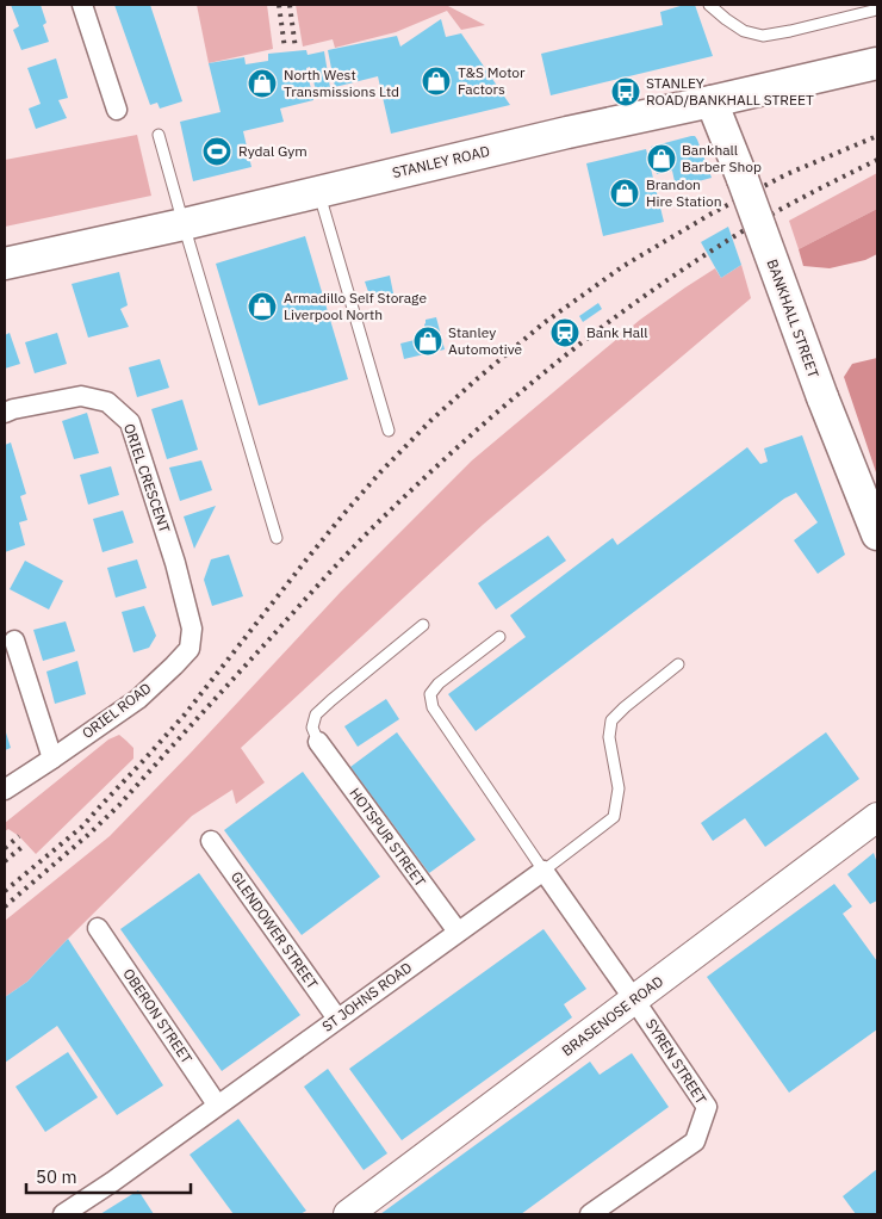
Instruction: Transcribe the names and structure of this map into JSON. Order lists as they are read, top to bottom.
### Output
{
  "streets": {
    "main road": ["STANLEY ROAD", "BANKHALL STREET", "BRASENOSE ROAD"],
    "street": [
      "ORIEL CRESCENT",
      "ORIEL ROAD",
      "HOTSPUR STREET",
      "GLENDOWER STREET",
      "ST JOHNS ROAD",
      "OBERON STREET",
      "SYREN STREET"
    ]
  },
  "crossings": [
    ["STANLEY ROAD", "BANKHALL STREET"],
    ["ORIEL CRESCENT", "ORIEL ROAD"],
    ["HOTSPUR STREET", "ST JOHNS ROAD"],
    ["GLENDOWER STREET", "ST JOHNS ROAD"],
    ["ST JOHNS ROAD", "OBERON STREET"],
    ["BRASENOSE ROAD", "SYREN STREET"]
  ],
  "places": {
    "shop": [
      "T&S Motor Factors",
      "North West Transmissions Ltd",
      "Bankhall Barber Shop",
      "Brandon Hire Station",
      "Armadillo Self Storage Liverpool North",
      "Stanley Automotive"
    ],
    "bus stop": ["STANLEY ROAD/BANKHALL STREET"],
    "sports": ["Rydal Gym"],
    "station": ["Bank Hall"]
  },
  "scale_bar": "50 m"
}
